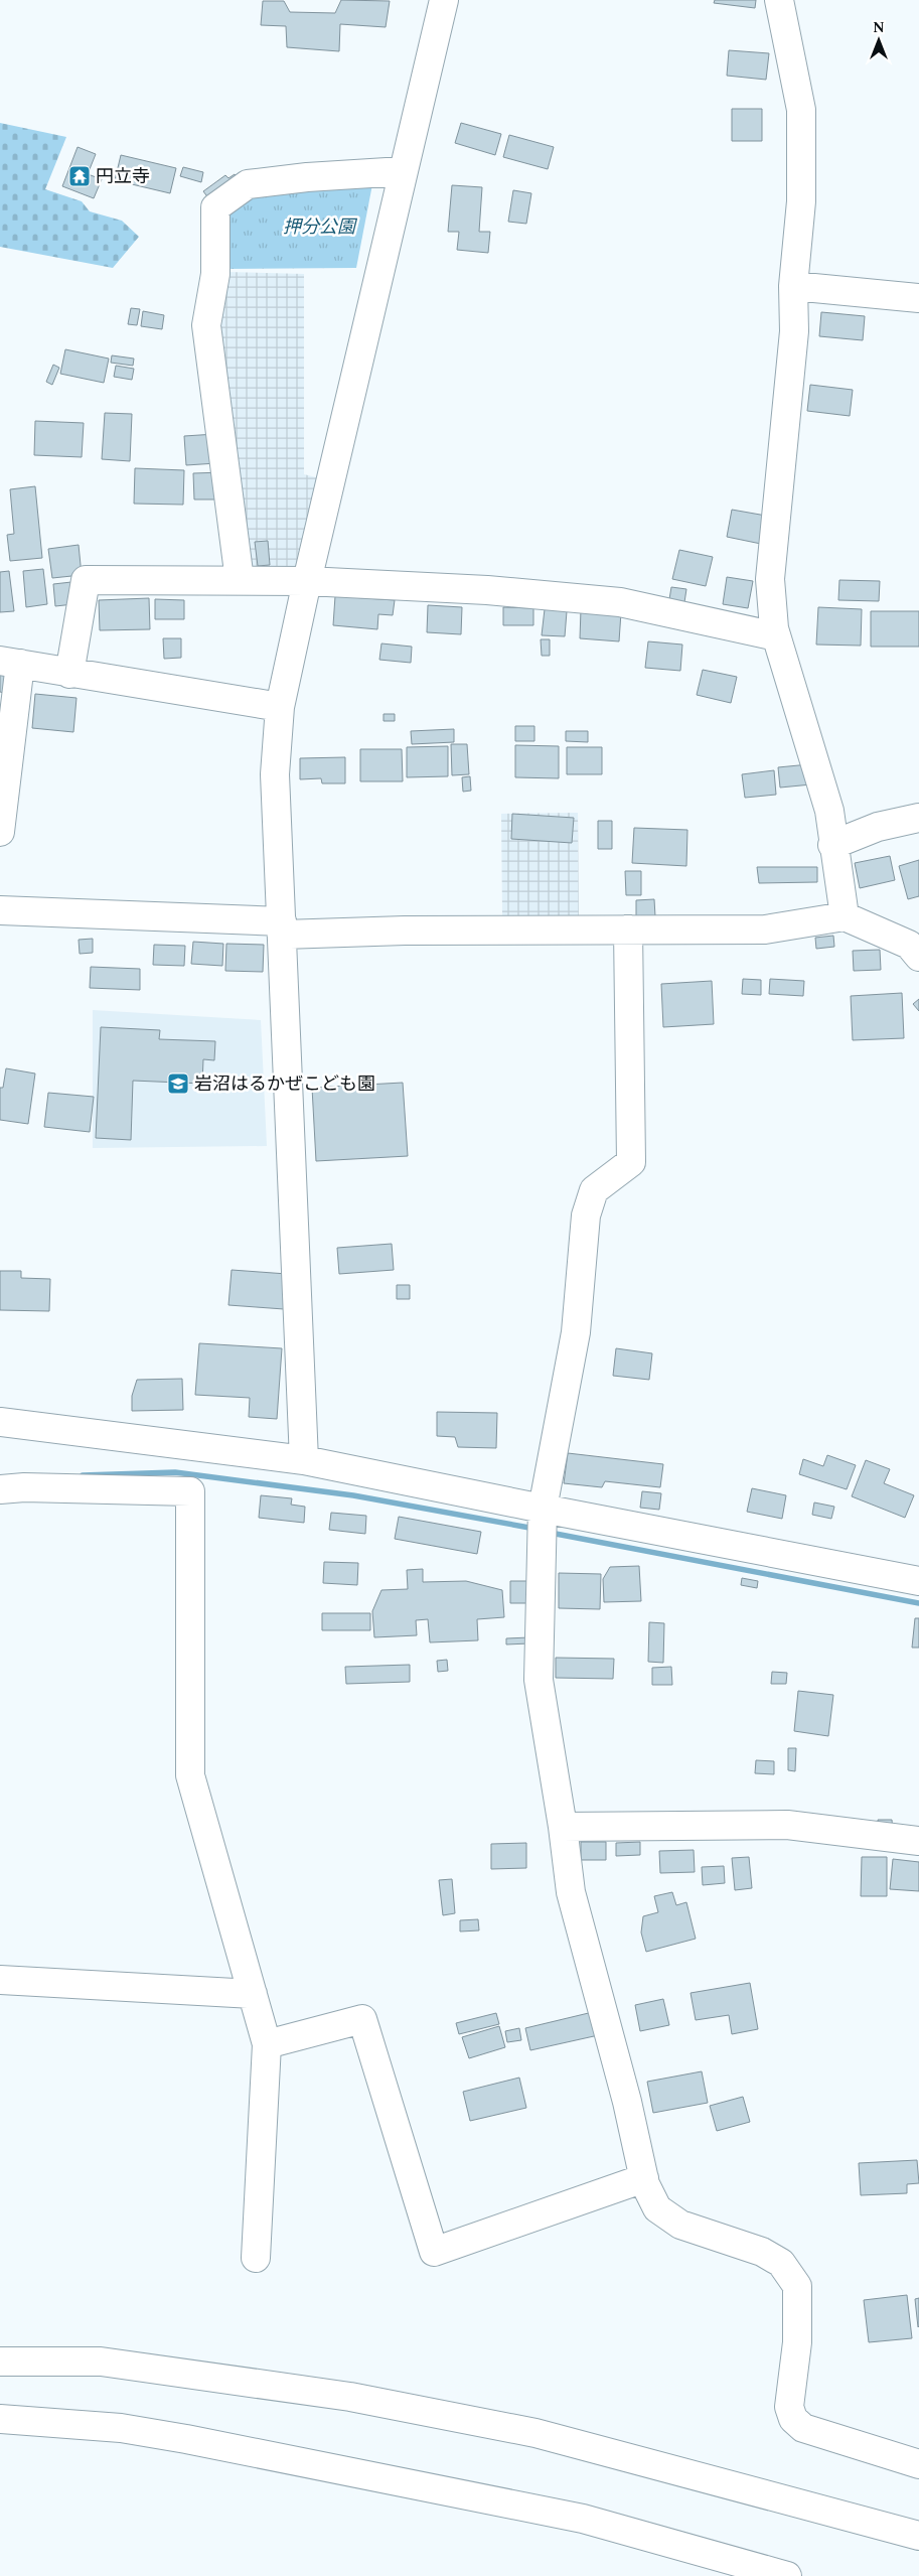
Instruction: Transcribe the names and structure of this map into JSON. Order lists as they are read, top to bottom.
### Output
{
  "parks": ["押分公園"],
  "places": {
    "temple": ["円立寺"],
    "school or university": ["岩沼はるかぜこども園"]
  },
  "north": "top"
}
